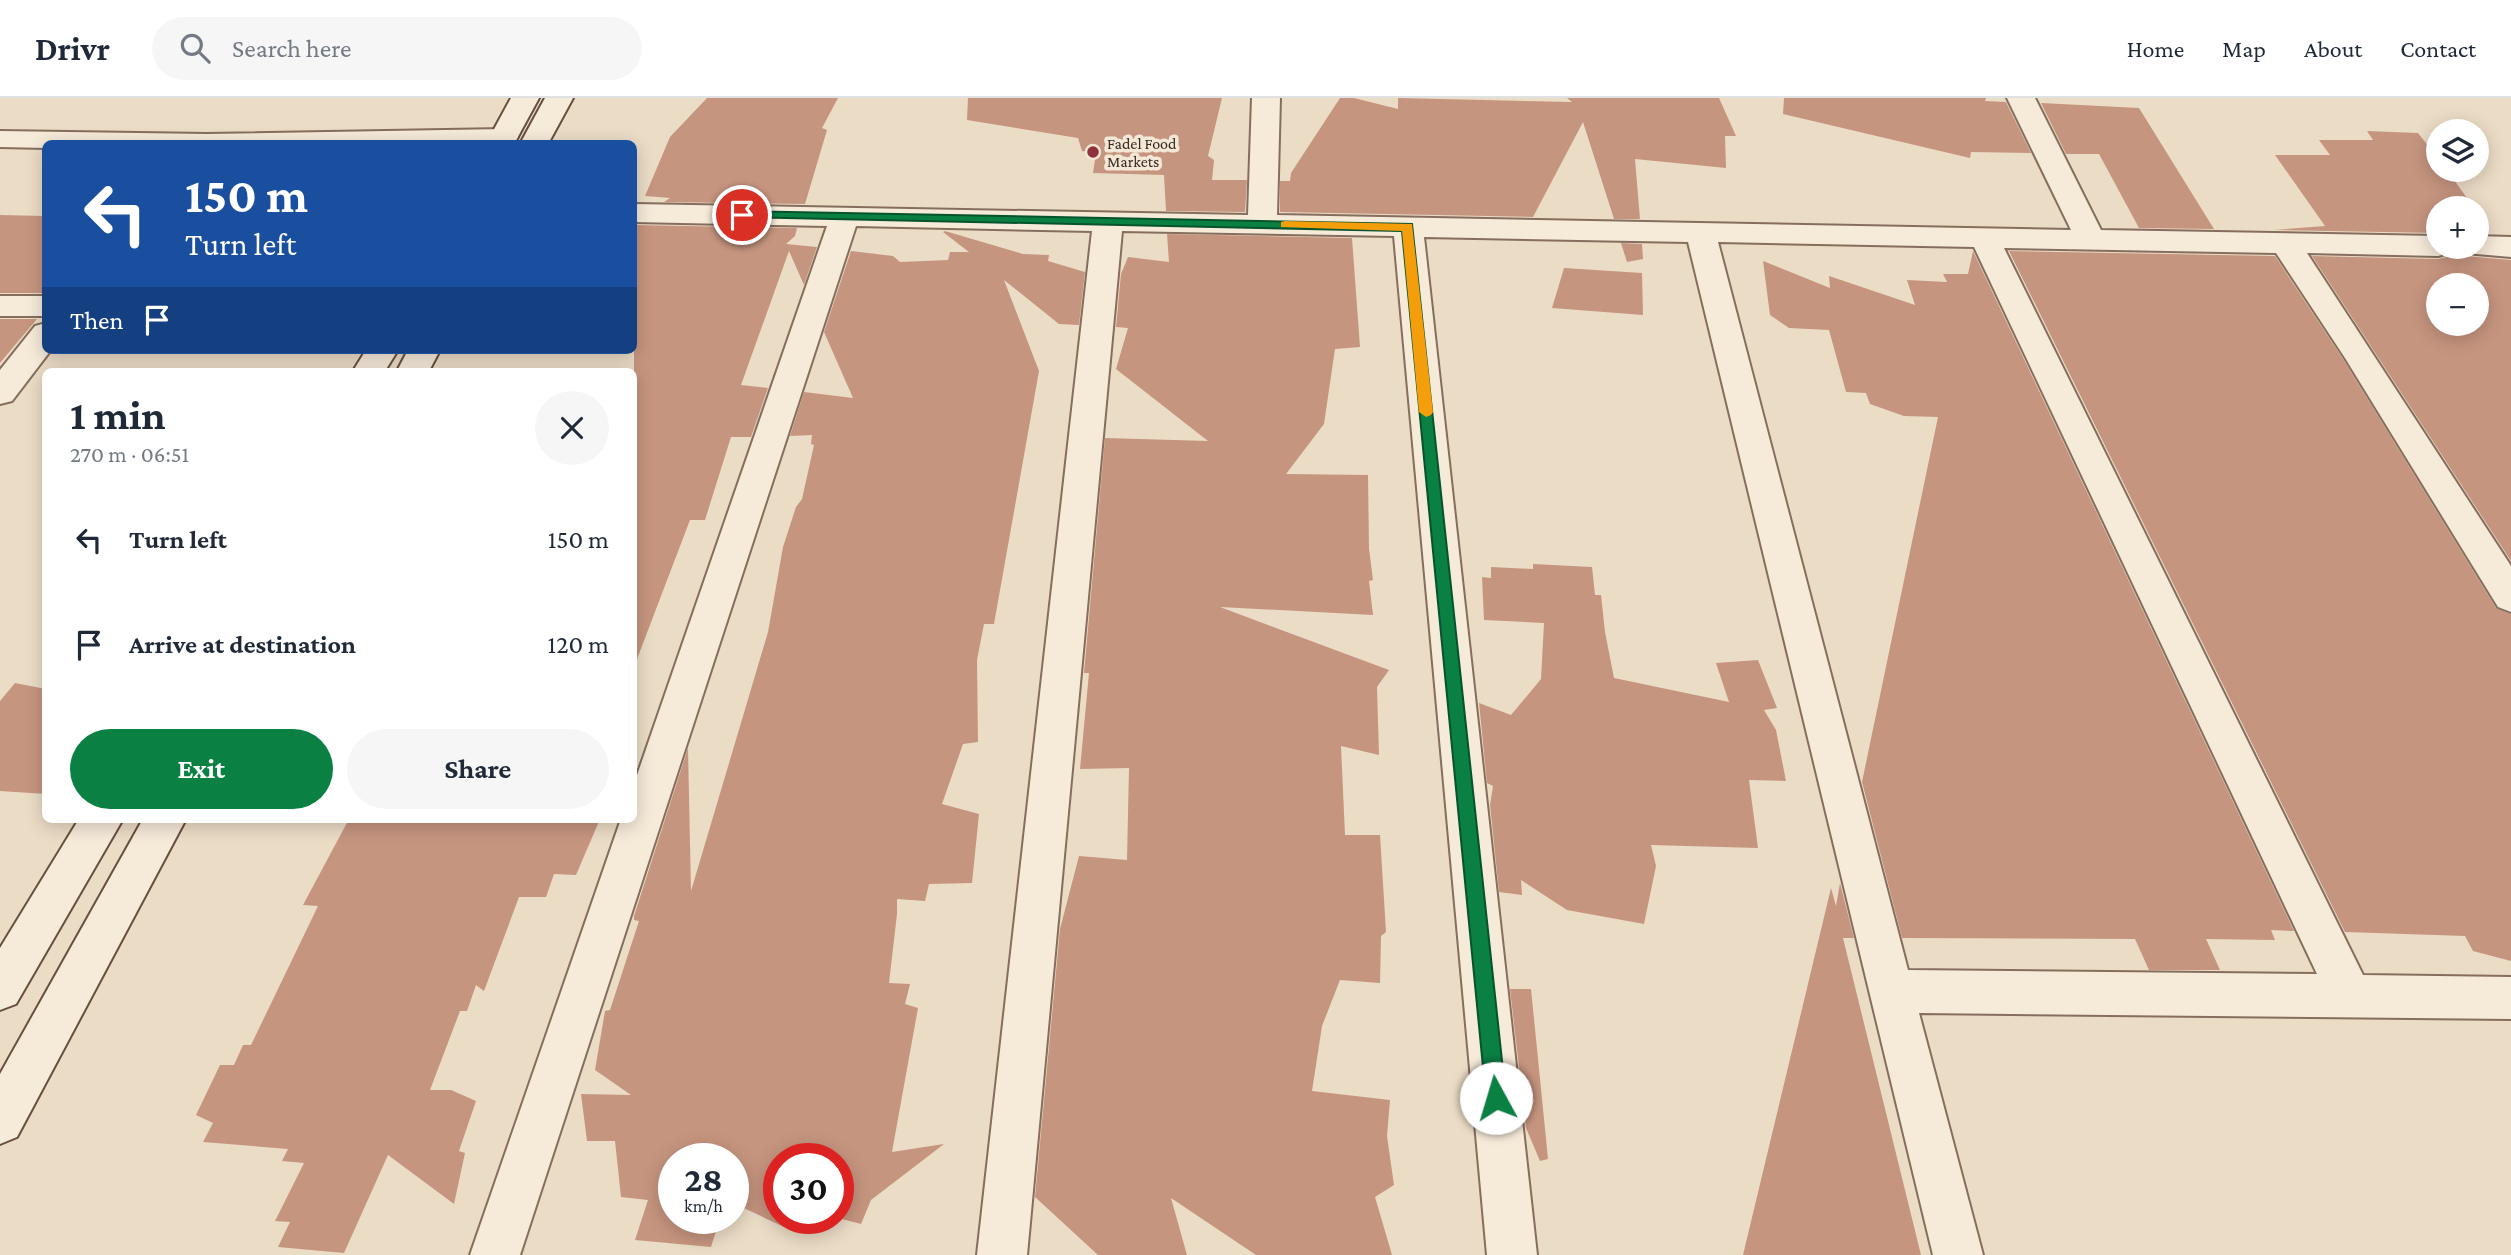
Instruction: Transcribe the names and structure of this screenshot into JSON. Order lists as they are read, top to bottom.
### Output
{
  "places": ["Fadel Food Markets"],
  "page": {
    "header": "Drivr",
    "search": "Search here",
    "nav": [
      "Home",
      "Map",
      "About",
      "Contact"
    ],
    "map_buttons": ["+", "−"],
    "turn": ["150 m", "Turn left"],
    "then": "Then",
    "heading": ["1 min", "270 m · 06:51"],
    "list": [
      {
        "name": "Turn left",
        "value": "150 m"
      },
      {
        "name": "Arrive at destination",
        "value": "120 m"
      }
    ],
    "buttons": ["Exit", "Share"],
    "speed": "28 km/h",
    "limit": "30"
  }
}
